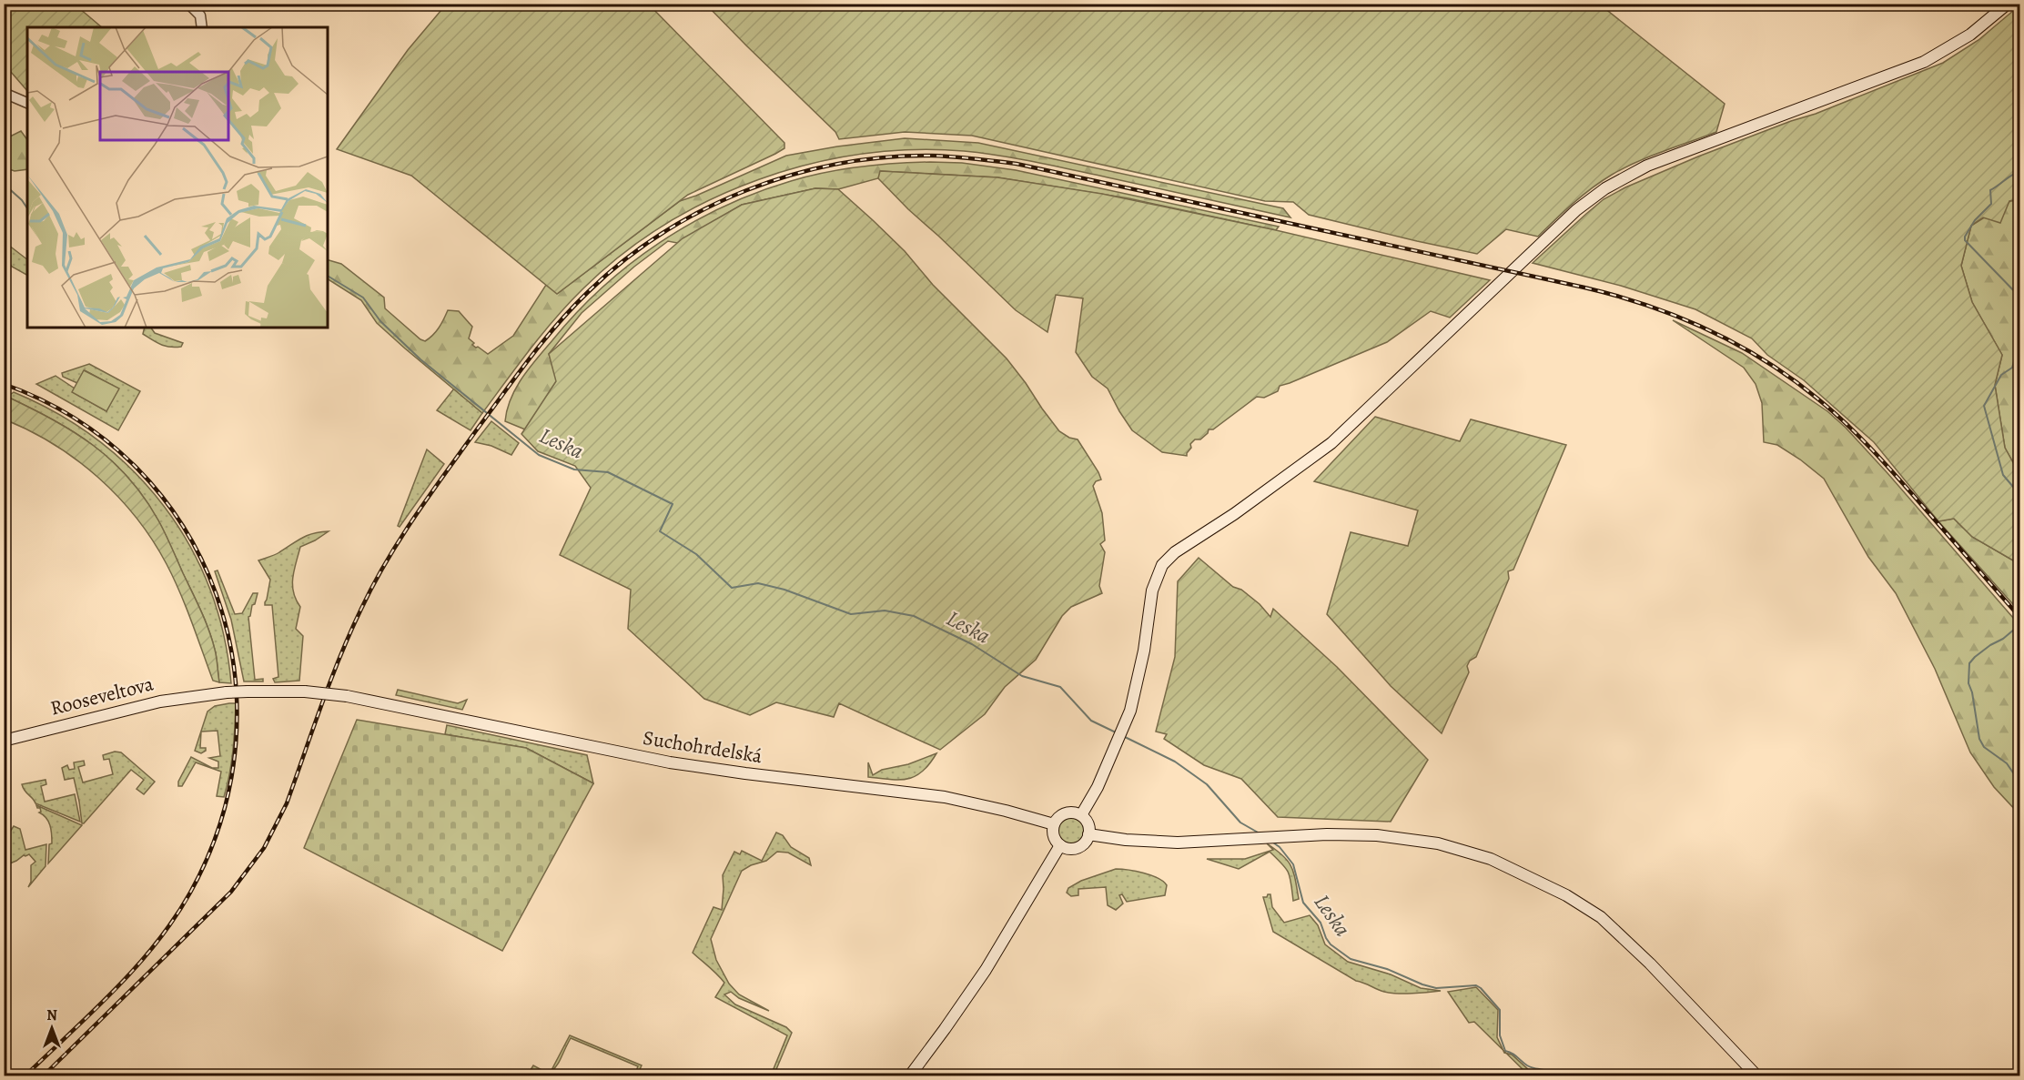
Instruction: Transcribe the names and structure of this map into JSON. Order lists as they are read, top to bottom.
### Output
{
  "streets": {
    "main road": ["Rooseveltova", "Suchohrdelská"]
  },
  "crossings": [
    ["Rooseveltova", "Suchohrdelská"]
  ],
  "water": ["Leska"],
  "north": "top"
}
